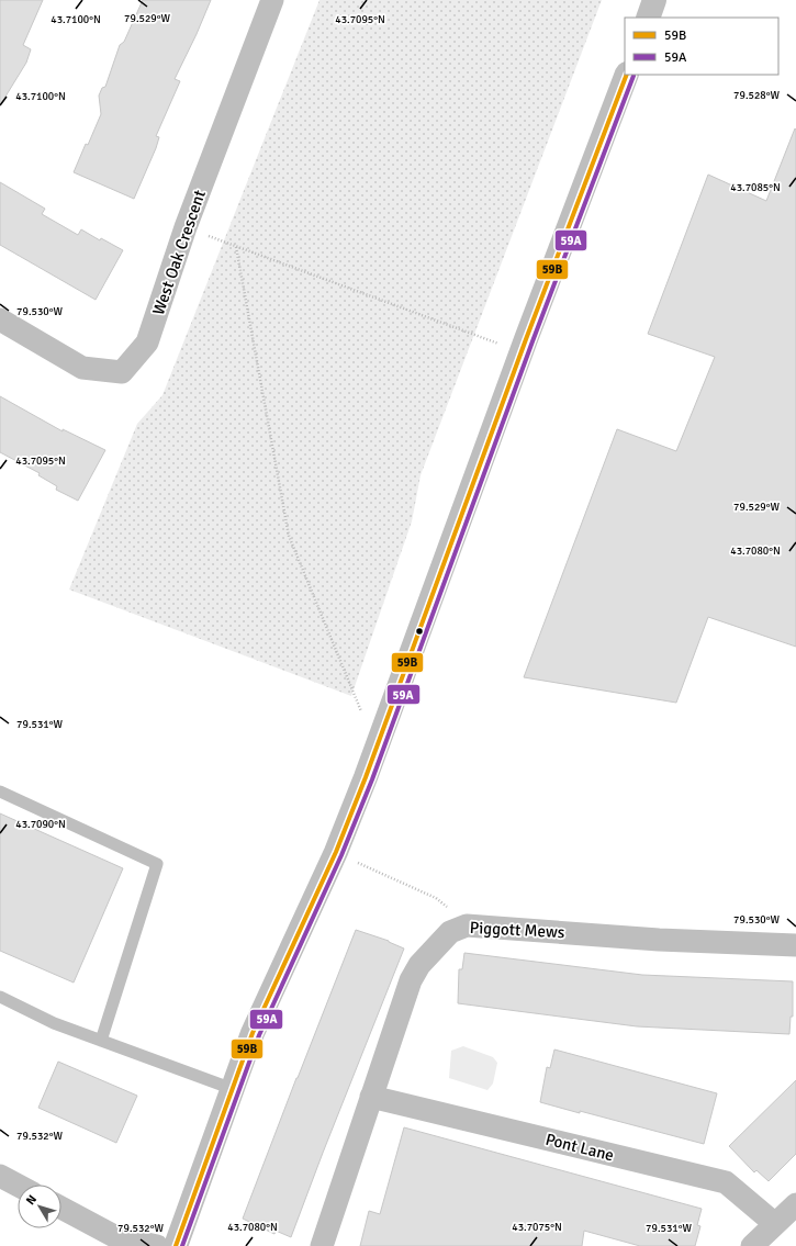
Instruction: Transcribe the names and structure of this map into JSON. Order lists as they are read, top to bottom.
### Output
{
  "streets": {
    "street": ["West Oak Crescent", "Piggott Mews", "Pont Lane"]
  },
  "crossings": [
    ["Piggott Mews", "Pont Lane"]
  ],
  "lines": ["transit line 59B", "transit line 59A"],
  "legend": ["59B", "59A"],
  "north": "top left",
  "coordinates": [
    "79.529°W",
    "43.7100°N",
    "43.7095°N",
    "79.528°W",
    "43.7085°N",
    "79.530°W",
    "43.7080°N",
    "79.531°W",
    "43.7090°N",
    "79.532°W",
    "43.7075°N"
  ]
}
